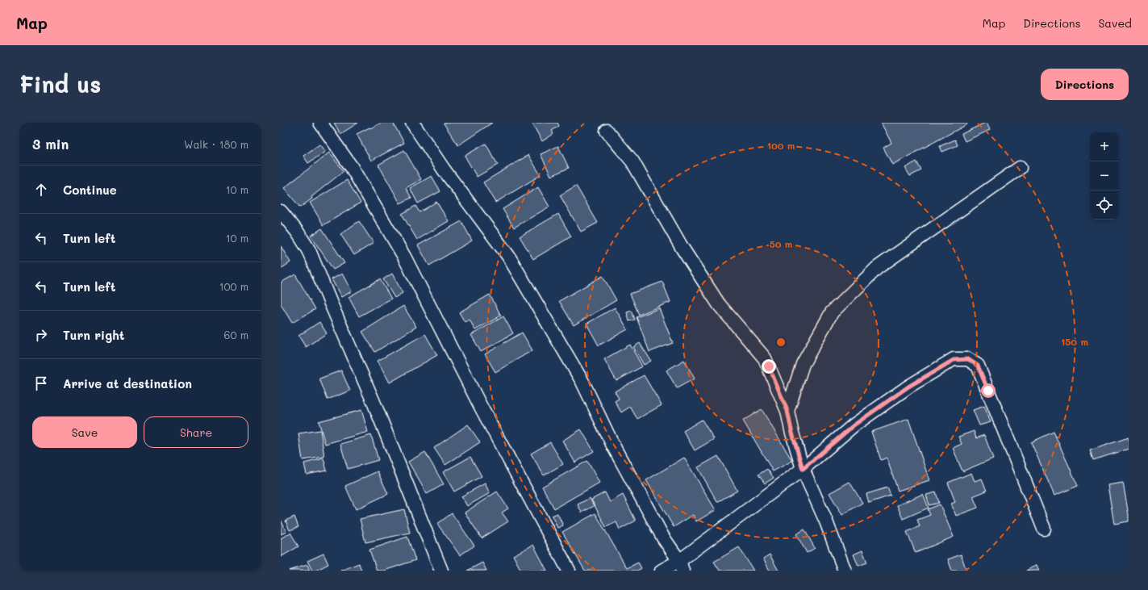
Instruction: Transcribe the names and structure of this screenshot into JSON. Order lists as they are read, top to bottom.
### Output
{
  "page": {
    "header": "Map",
    "nav": ["Map", "Directions", "Saved"],
    "buttons": [
      "Directions",
      ["Save", "Share"]
    ],
    "title": "Find us",
    "heading": ["3 min", "Walk · 180 m"],
    "map_buttons": ["+", "−"],
    "list": [
      ["Continue", "10 m"],
      ["Turn left", "10 m"],
      ["Turn left", "100 m"],
      ["Turn right", "60 m"],
      "Arrive at destination"
    ]
  },
  "rings": ["100 m", "50 m", "150 m"]
}
